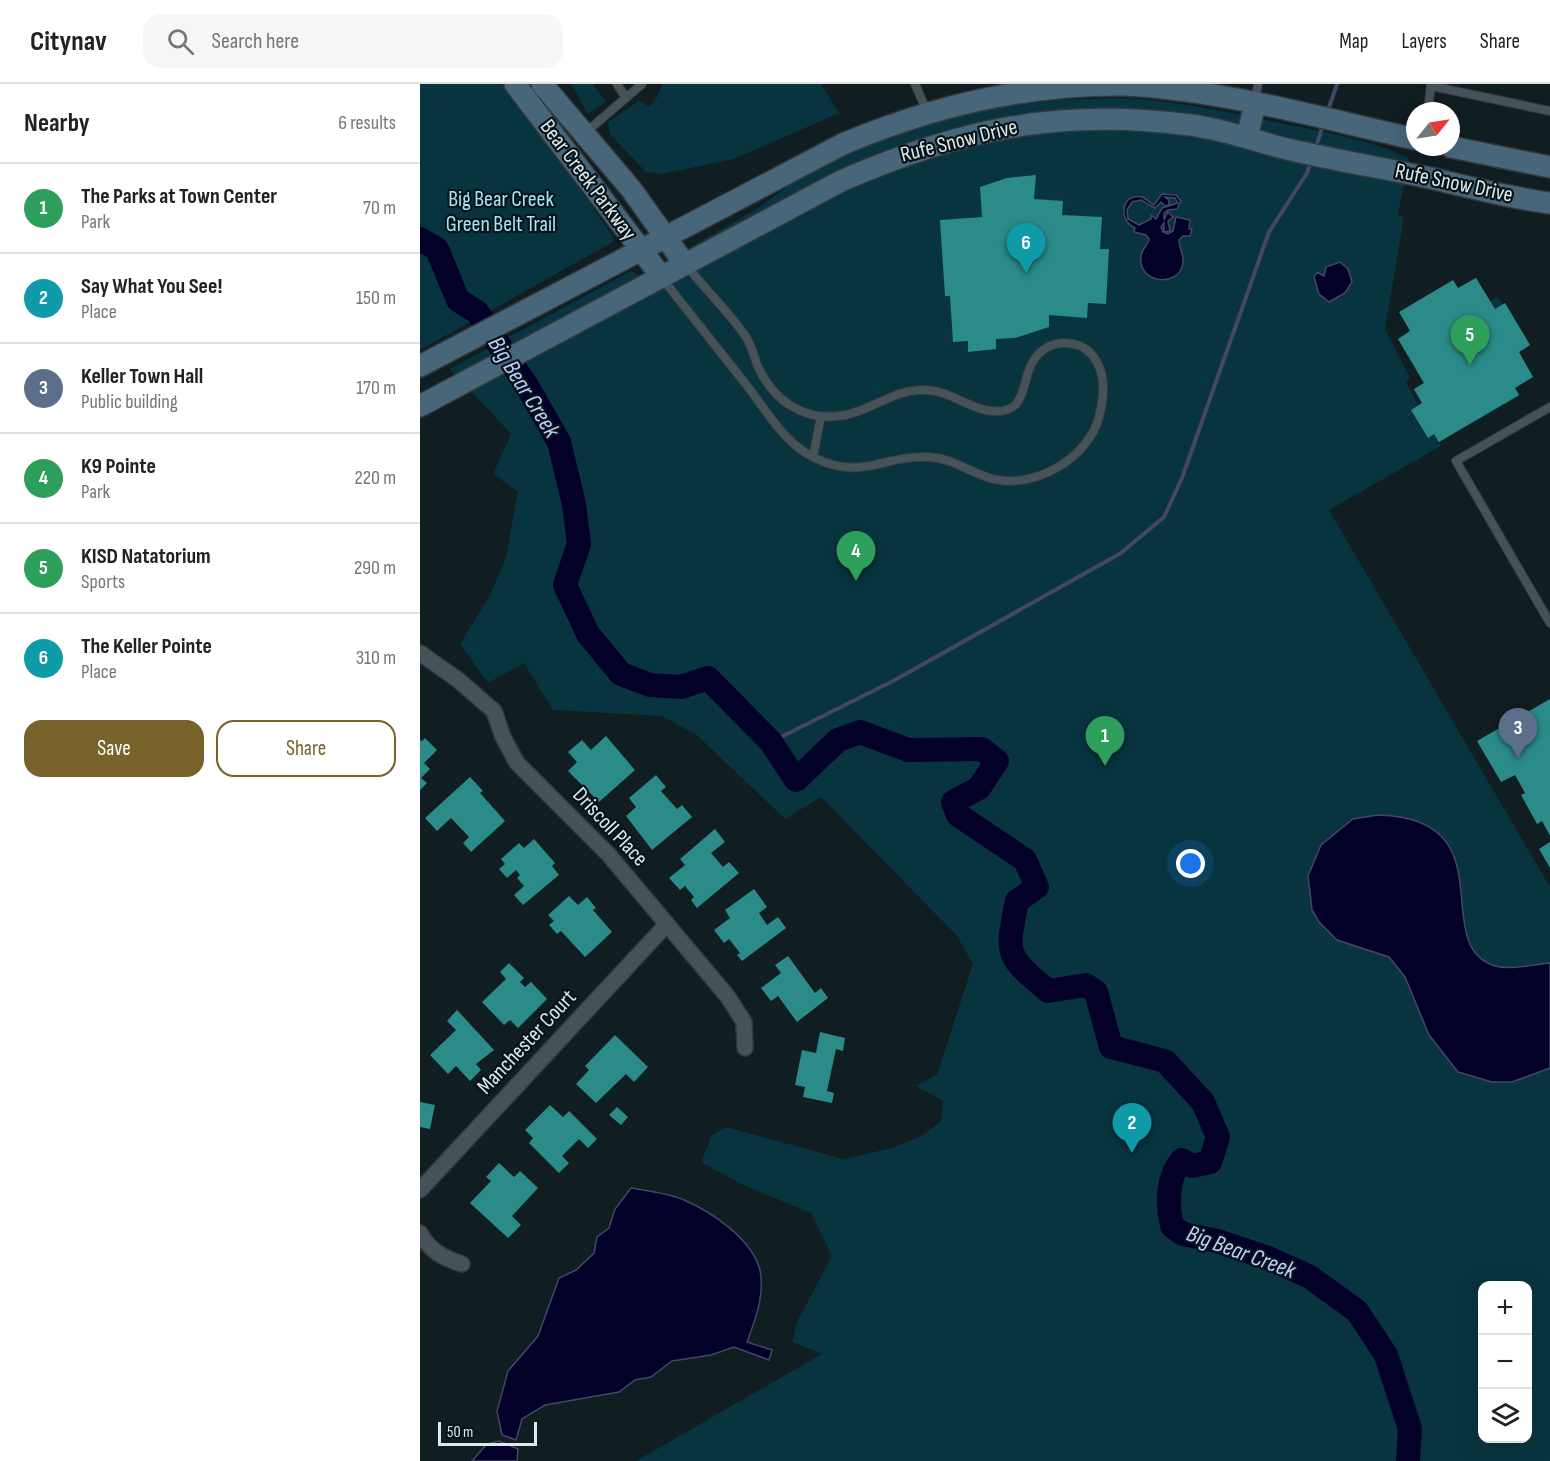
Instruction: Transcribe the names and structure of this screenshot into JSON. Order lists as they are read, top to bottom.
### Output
{
  "streets": {
    "main road": ["Rufe Snow Drive", "Bear Creek Parkway"],
    "street": ["Driscoll Place", "Manchester Court"]
  },
  "crossings": [
    ["Rufe Snow Drive", "Bear Creek Parkway"],
    ["Driscoll Place", "Manchester Court"]
  ],
  "water": ["Big Bear Creek"],
  "parks": ["Big Bear Creek Green Belt Trail"],
  "scale_bar": "50 m",
  "north": "top right",
  "page": {
    "header": "Citynav",
    "search": "Search here",
    "nav": ["Map", "Layers", "Share"],
    "heading": ["Nearby", "6 results"],
    "list": [
      {
        "mark": "1",
        "name": "The Parks at Town Center",
        "note": "Park",
        "value": "70 m"
      },
      {
        "mark": "2",
        "name": "Say What You See!",
        "note": "Place",
        "value": "150 m"
      },
      {
        "mark": "3",
        "name": "Keller Town Hall",
        "note": "Public building",
        "value": "170 m"
      },
      {
        "mark": "4",
        "name": "K9 Pointe",
        "note": "Park",
        "value": "220 m"
      },
      {
        "mark": "5",
        "name": "KISD Natatorium",
        "note": "Sports",
        "value": "290 m"
      },
      {
        "mark": "6",
        "name": "The Keller Pointe",
        "note": "Place",
        "value": "310 m"
      }
    ],
    "pins": [
      "6",
      "5",
      "4",
      "3",
      "1",
      "2"
    ],
    "buttons": ["Save", "Share"],
    "map_buttons": ["+", "−"],
    "scale": "50 m"
  }
}
